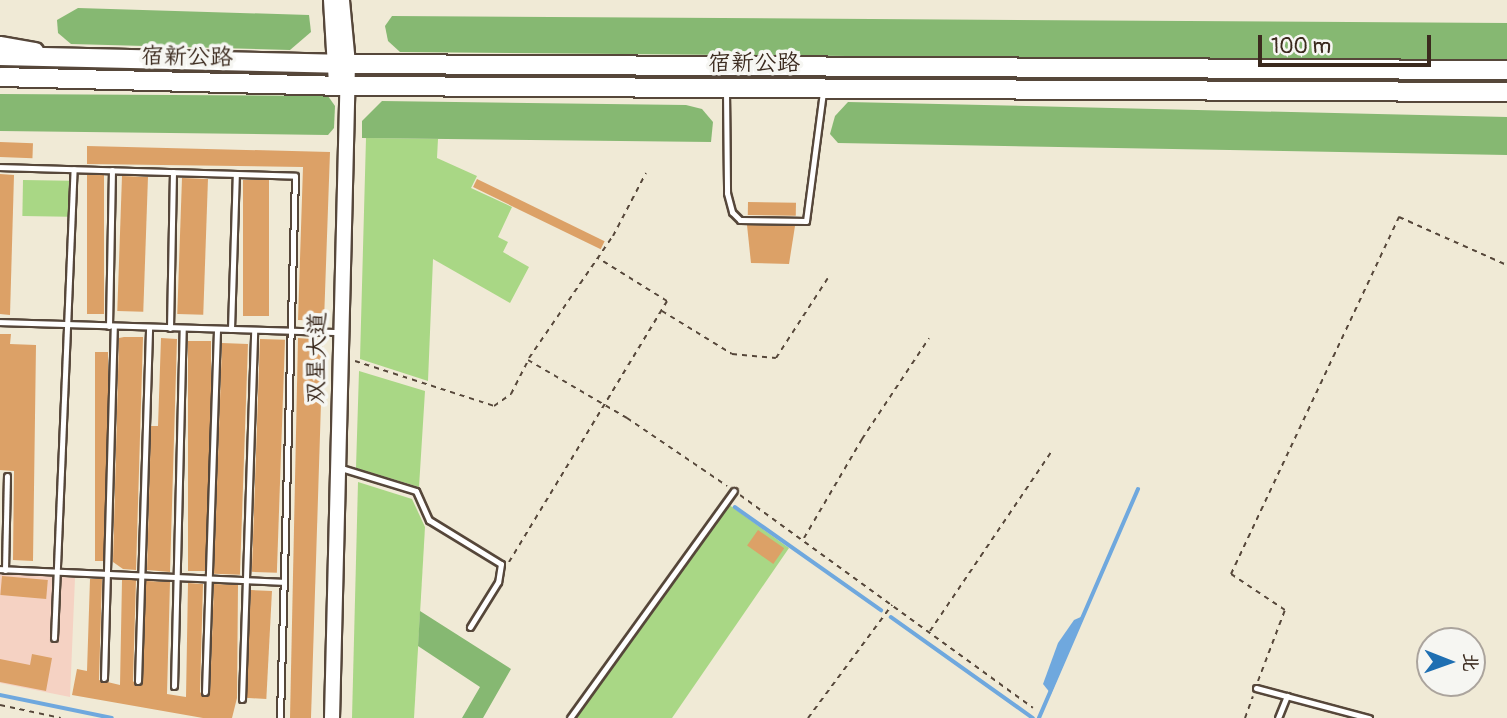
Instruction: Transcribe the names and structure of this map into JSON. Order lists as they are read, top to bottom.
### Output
{
  "streets": {
    "highway": ["宿新公路"],
    "street": ["双星大道"]
  },
  "crossings": [
    ["宿新公路", "双星大道"]
  ],
  "scale_bar": "100 m",
  "north": "right"
}
